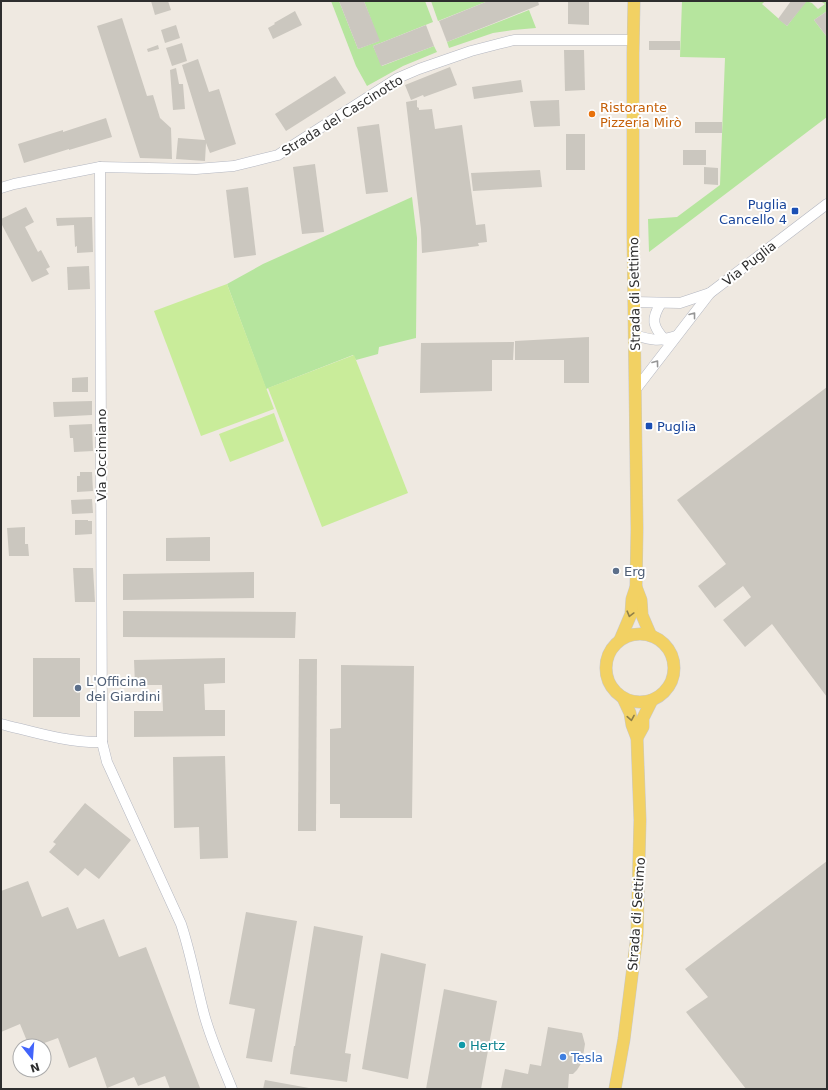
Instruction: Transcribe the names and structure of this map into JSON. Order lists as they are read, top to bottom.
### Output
{
  "streets": {
    "main road": ["Strada di Settimo"],
    "street": ["Strada del Cascinotto", "Via Puglia", "Via Occimiano"]
  },
  "crossings": [
    ["Strada del Cascinotto", "Strada di Settimo"],
    ["Strada del Cascinotto", "Via Occimiano"],
    ["Via Puglia", "Strada di Settimo"]
  ],
  "one_way": ["Via Puglia"],
  "places": {
    "other": [
      "Ristorante Pizzeria Mirò",
      "Erg",
      "L'Officina dei Giardini",
      "Hertz",
      "Tesla"
    ],
    "transit": ["Puglia Cancello 4", "Puglia"]
  },
  "north": "bottom"
}
